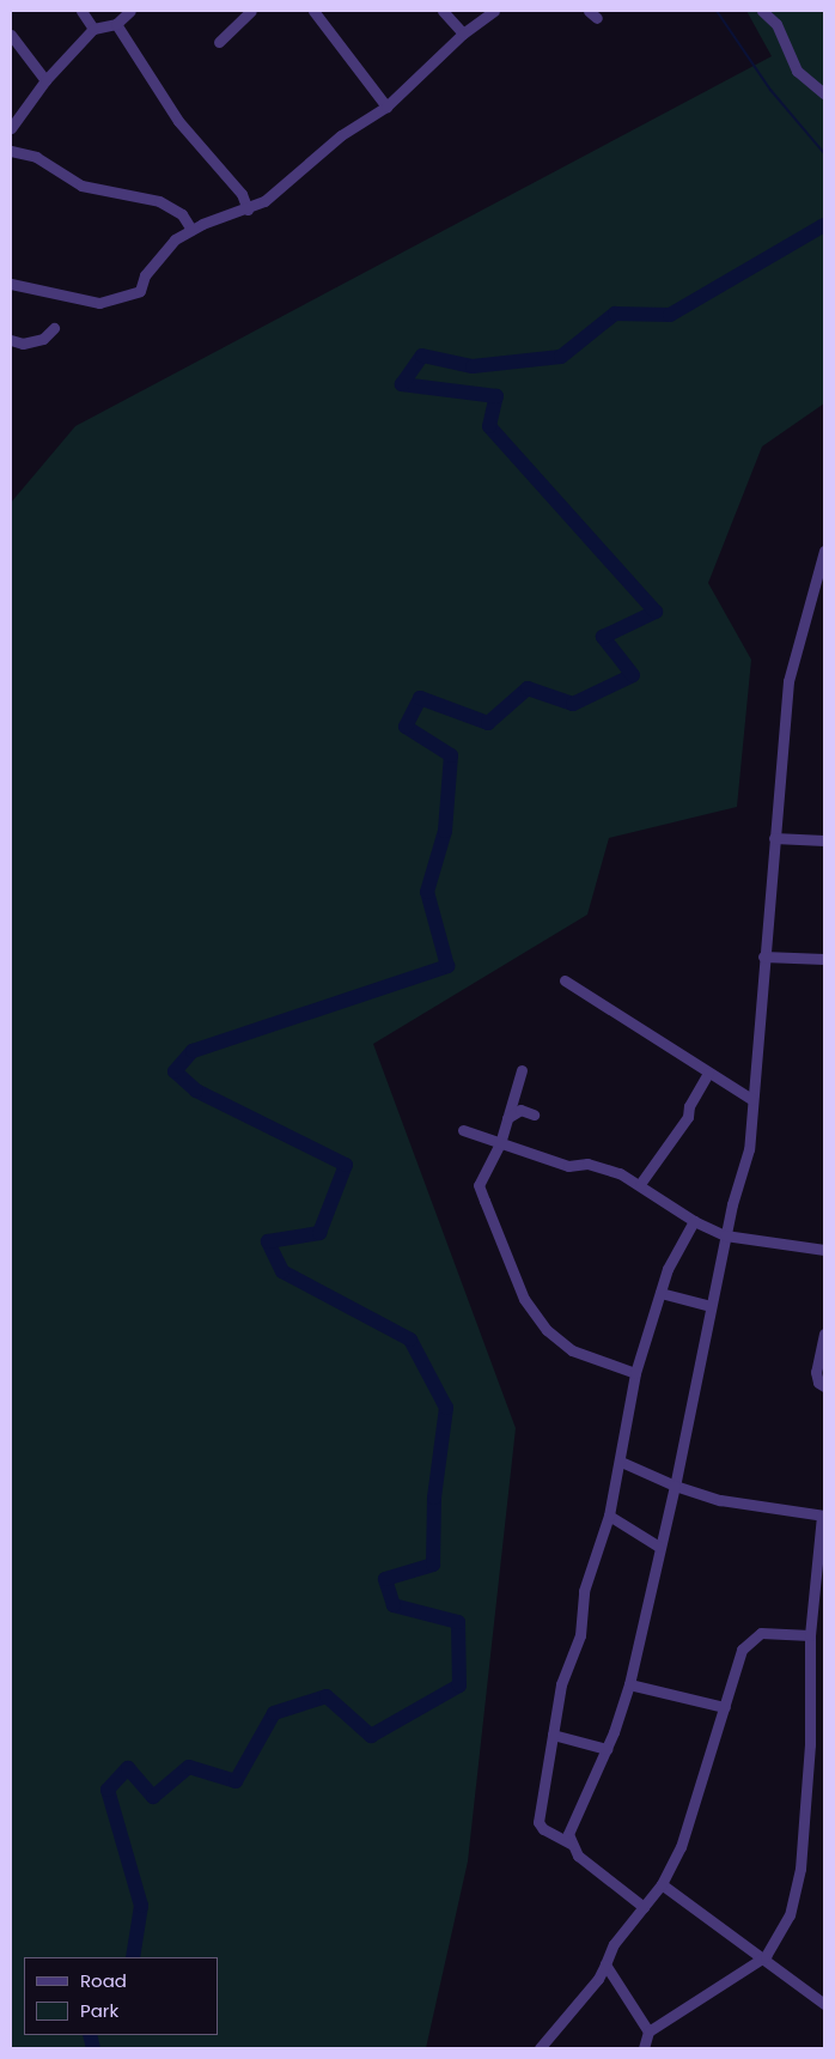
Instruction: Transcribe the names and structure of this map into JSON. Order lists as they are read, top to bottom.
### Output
{
  "legend": ["Road", "Park"]
}
